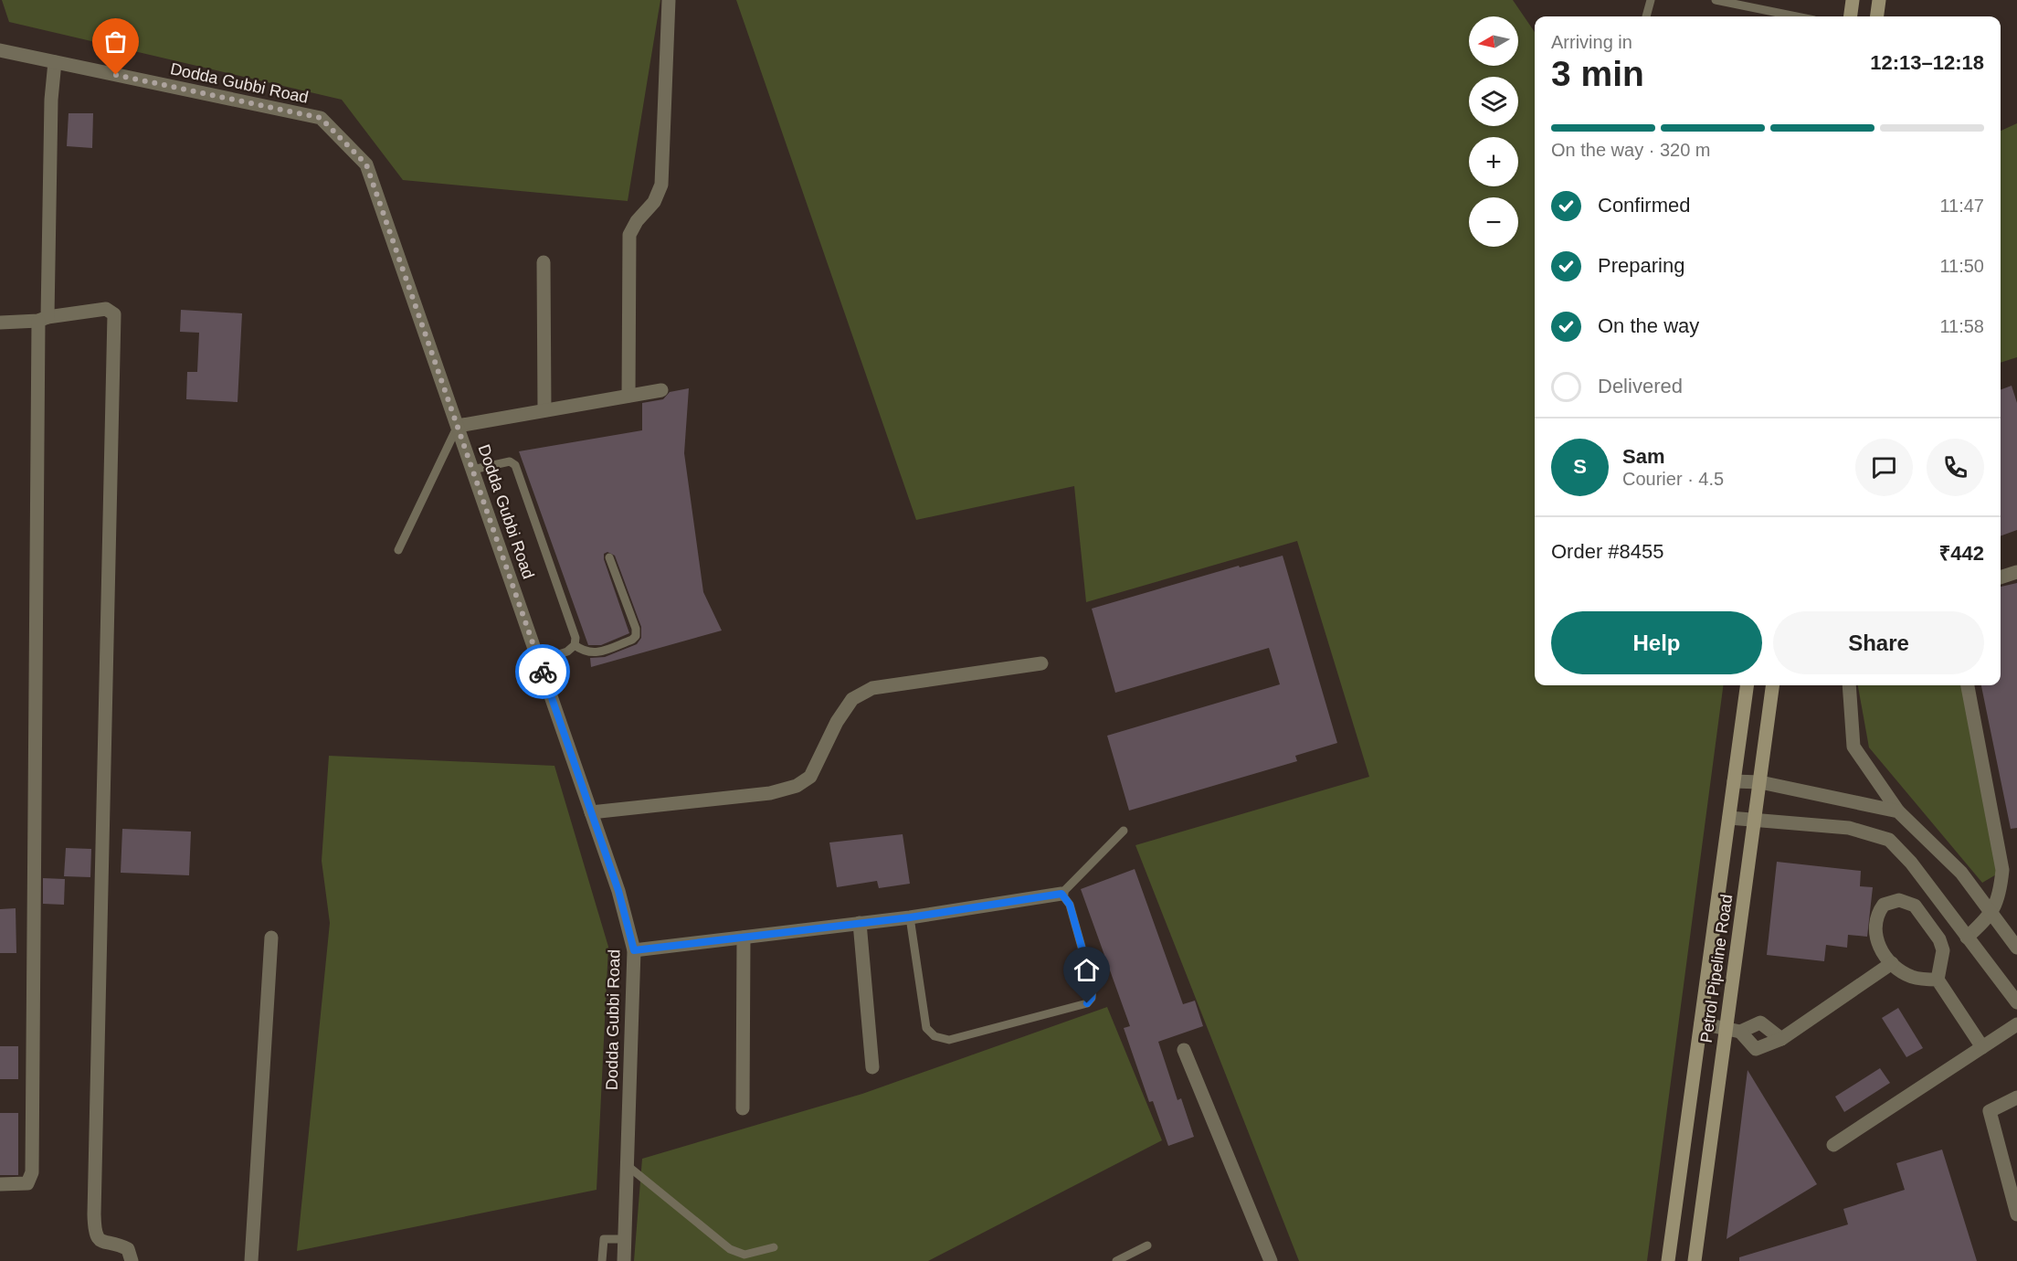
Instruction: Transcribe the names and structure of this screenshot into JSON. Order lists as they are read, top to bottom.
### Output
{
  "streets": {
    "main road": ["Petrol Pipeline Road"],
    "street": ["Dodda Gubbi Road"]
  },
  "north": "left",
  "page": {
    "map_buttons": ["+", "−"],
    "heading": ["3 min", "Arriving in", "12:13–12:18"],
    "panel": [
      "Sam",
      "Courier · 4.5",
      "Order #8455",
      "₹442"
    ],
    "bar": "On the way · 320 m",
    "list": [
      ["Confirmed", "11:47"],
      ["Preparing", "11:50"],
      ["On the way", "11:58"],
      "Delivered"
    ],
    "round": "S",
    "buttons": ["Help", "Share"]
  }
}
